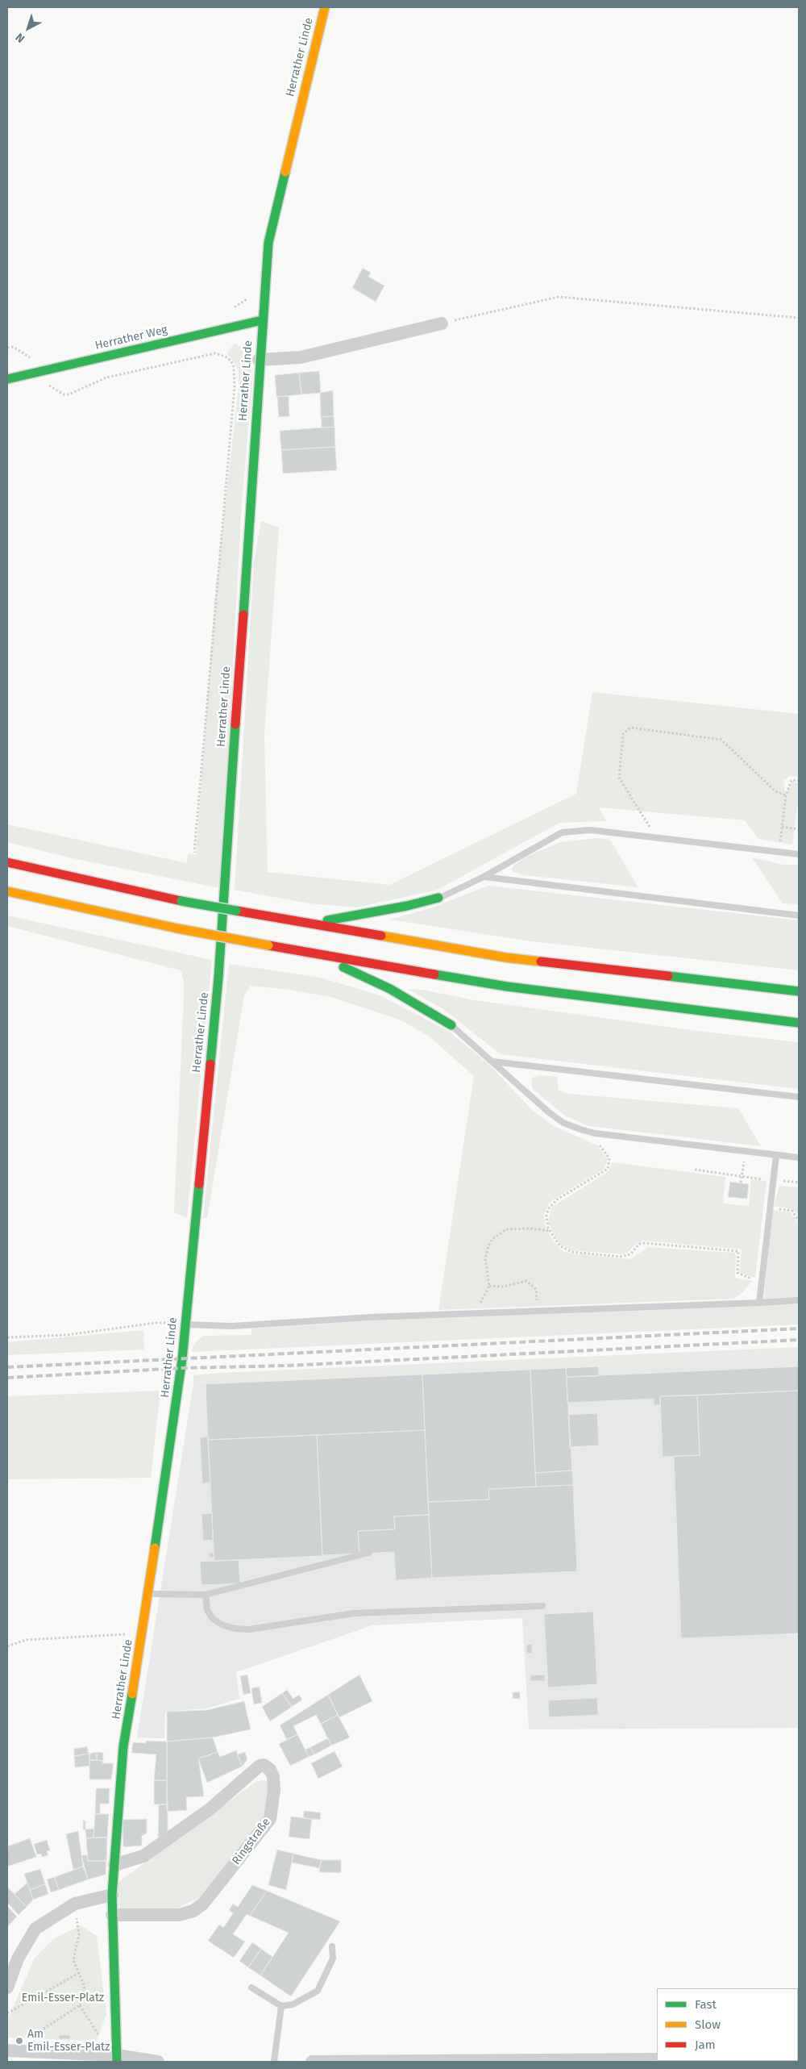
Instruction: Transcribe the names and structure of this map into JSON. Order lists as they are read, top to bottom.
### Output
{
  "streets": {
    "main road": ["Herrather Linde", "Herrather Weg"],
    "street": ["Ringstraße"]
  },
  "crossings": [
    ["Herrather Linde", "Herrather Weg"],
    ["Herrather Linde", "Ringstraße"]
  ],
  "parks": ["Emil-Esser-Platz"],
  "places": ["Am Emil-Esser-Platz"],
  "legend": ["Fast", "Slow", "Jam"],
  "north": "bottom left"
}
